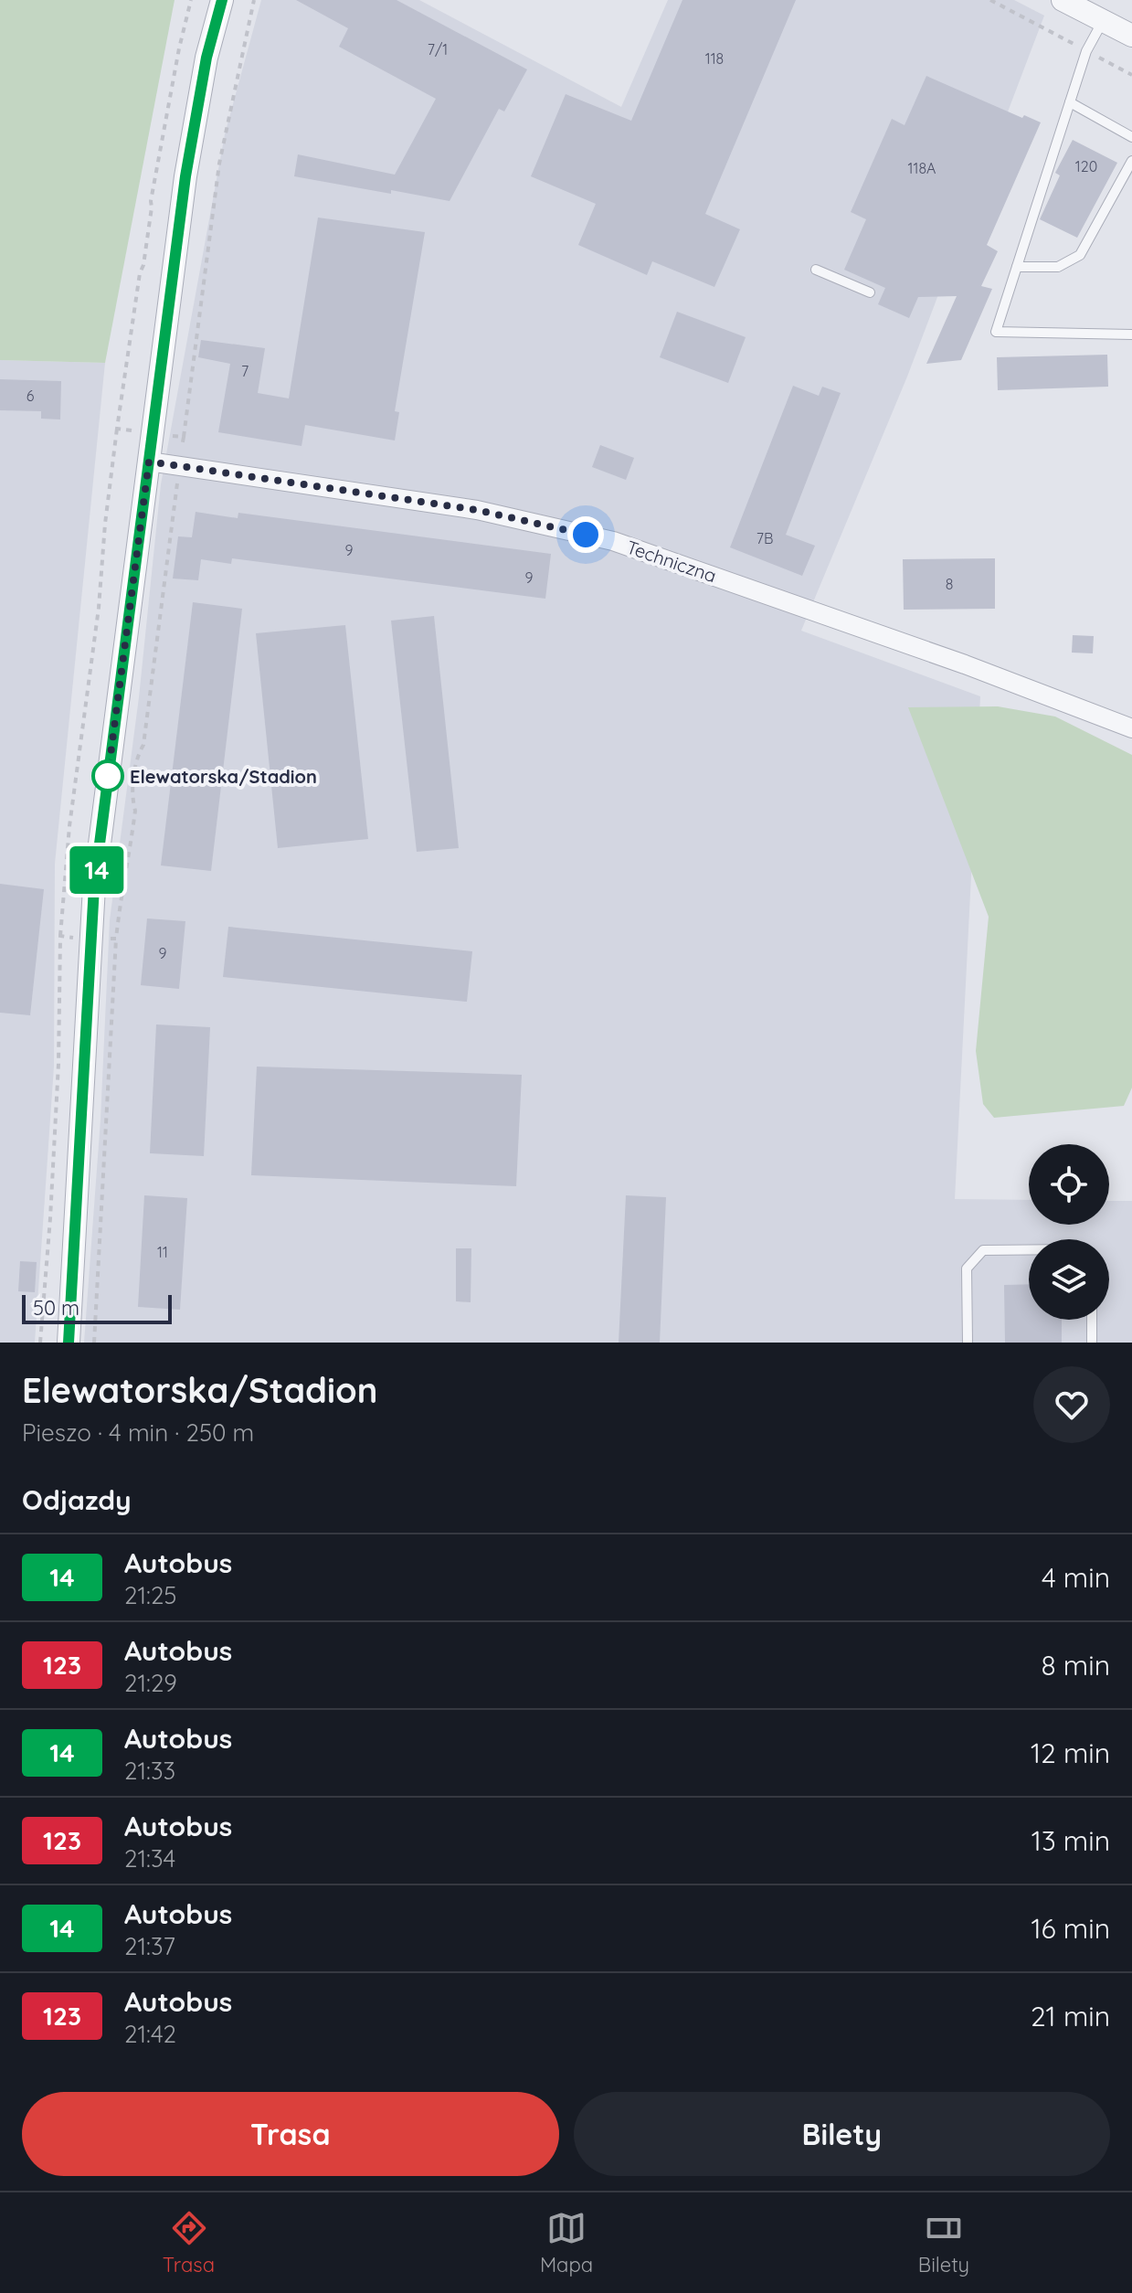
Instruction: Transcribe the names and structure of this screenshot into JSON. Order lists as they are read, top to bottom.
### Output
{
  "streets": {
    "street": ["Techniczna"]
  },
  "places": ["Elewatorska/Stadion"],
  "lines": ["bus line 14"],
  "house_numbers": [
    "7/1",
    "118",
    "120",
    "118A",
    "7",
    "6",
    "7B",
    "9",
    "9",
    "8",
    "9",
    "11"
  ],
  "scale_bar": "50 m",
  "page": {
    "on_map": "14",
    "scale": "50 m",
    "heading": [
      ["Elewatorska/Stadion", "Pieszo · 4 min · 250 m"],
      "Odjazdy"
    ],
    "list": [
      {
        "mark": "14",
        "name": "Autobus",
        "note": "21:25",
        "value": "4 min"
      },
      {
        "mark": "123",
        "name": "Autobus",
        "note": "21:29",
        "value": "8 min"
      },
      {
        "mark": "14",
        "name": "Autobus",
        "note": "21:33",
        "value": "12 min"
      },
      {
        "mark": "123",
        "name": "Autobus",
        "note": "21:34",
        "value": "13 min"
      },
      {
        "mark": "14",
        "name": "Autobus",
        "note": "21:37",
        "value": "16 min"
      },
      {
        "mark": "123",
        "name": "Autobus",
        "note": "21:42",
        "value": "21 min"
      }
    ],
    "buttons": ["Trasa", "Bilety"],
    "tabs": ["Trasa", "Mapa", "Bilety"]
  }
}
